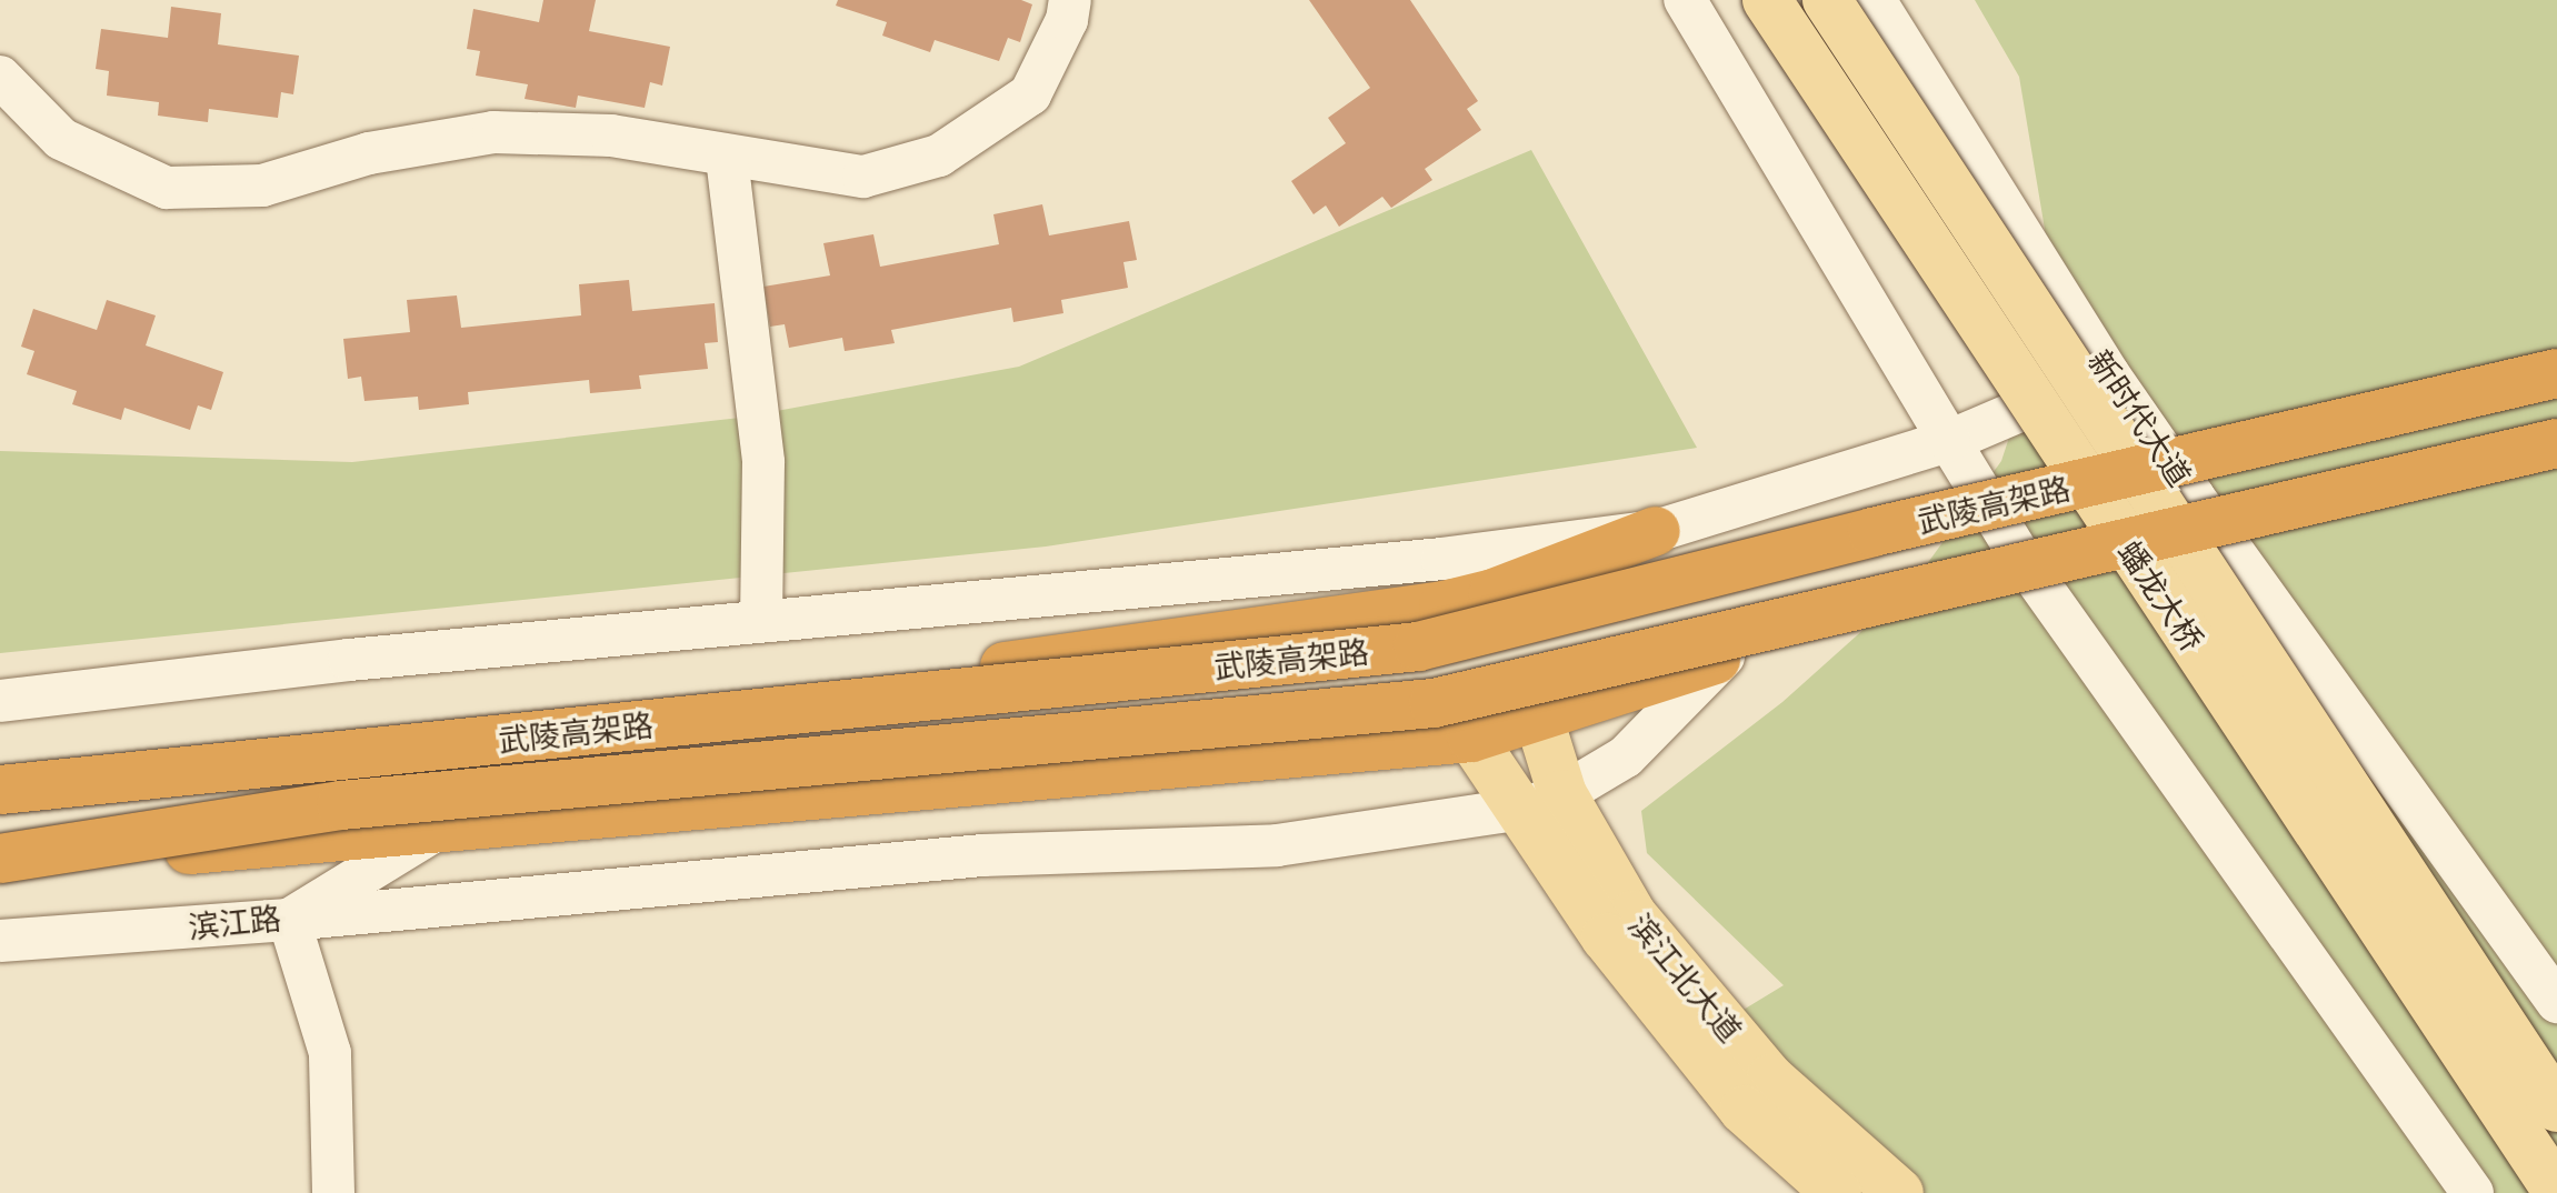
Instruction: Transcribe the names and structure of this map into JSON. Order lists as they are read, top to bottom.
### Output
{
  "streets": {
    "highway": ["武陵高架路"],
    "main road": ["蟠龙大桥", "滨江北大道"],
    "street": ["新时代大道", "滨江路"]
  }
}
